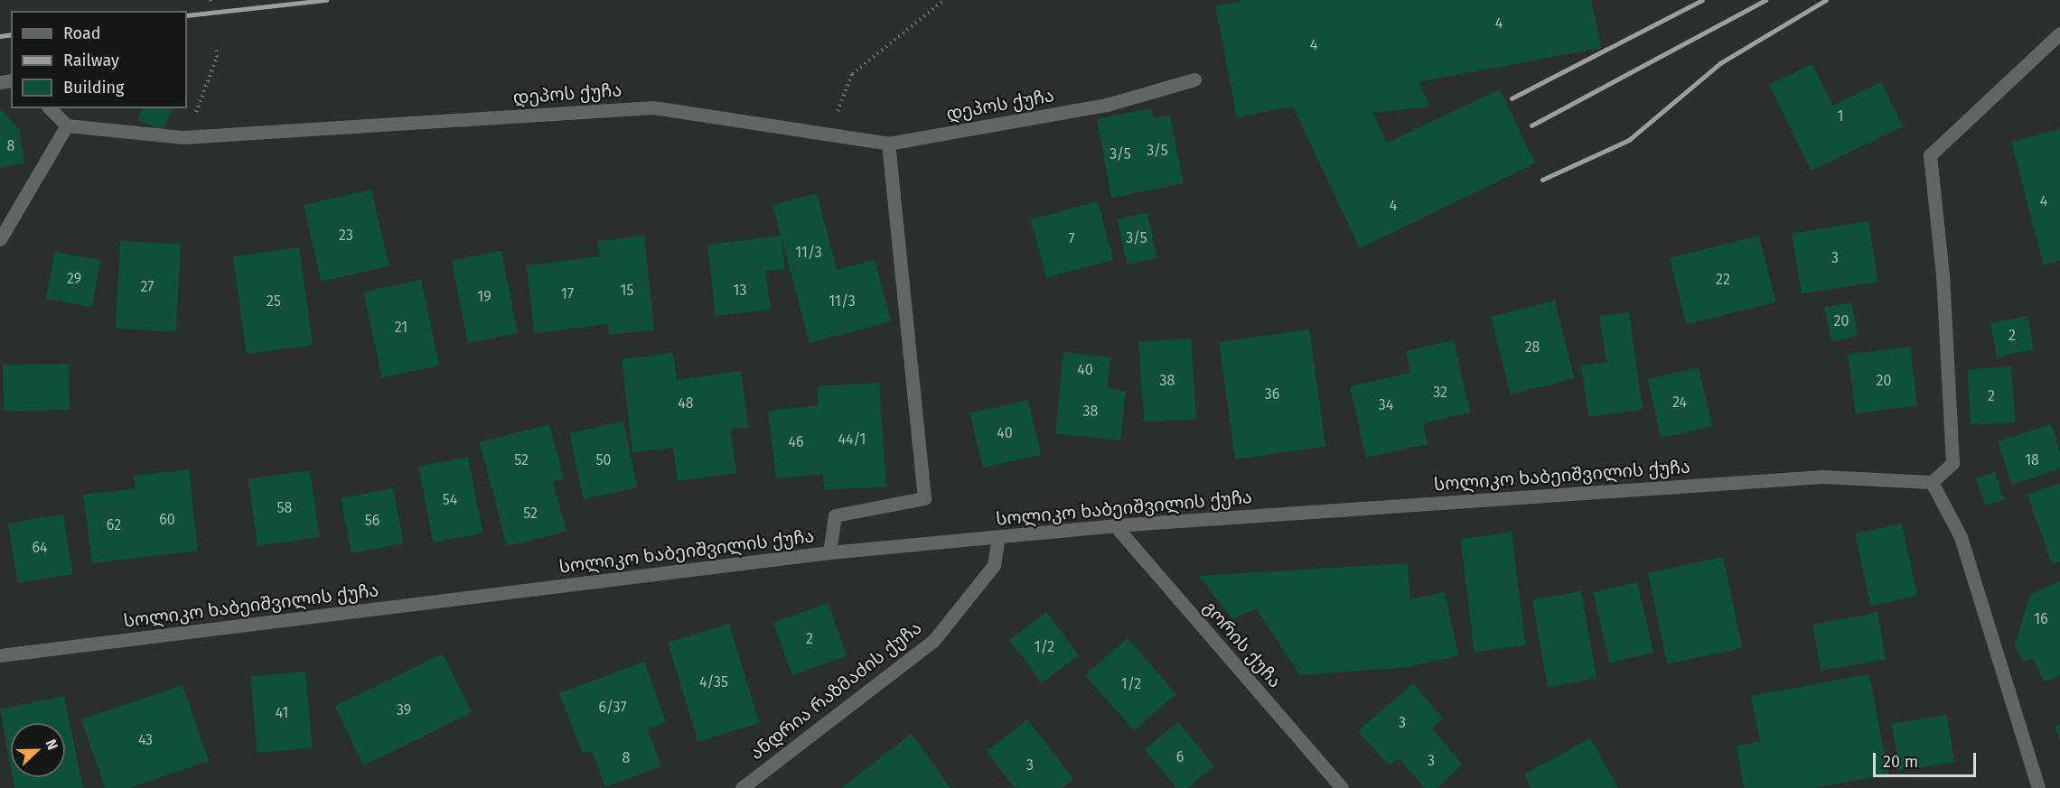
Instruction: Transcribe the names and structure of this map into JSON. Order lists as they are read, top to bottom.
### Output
{
  "streets": {
    "street": [
      "დეპოს ქუჩა",
      "სოლიკო ხაბეიშვილის ქუჩა",
      "გორის ქუჩა",
      "ანდრია რაზმაძის ქუჩა"
    ]
  },
  "crossings": [
    ["სოლიკო ხაბეიშვილის ქუჩა", "გორის ქუჩა"],
    ["სოლიკო ხაბეიშვილის ქუჩა", "ანდრია რაზმაძის ქუჩა"]
  ],
  "house_numbers": [
    "4",
    "4",
    "1",
    "8",
    "3/5",
    "3/5",
    "4",
    "4",
    "23",
    "3/5",
    "7",
    "11/3",
    "3",
    "29",
    "22",
    "27",
    "15",
    "13",
    "17",
    "19",
    "25",
    "11/3",
    "20",
    "21",
    "2",
    "28",
    "40",
    "38",
    "20",
    "32",
    "36",
    "2",
    "24",
    "48",
    "34",
    "38",
    "40",
    "44/1",
    "46",
    "52",
    "50",
    "18",
    "54",
    "58",
    "52",
    "60",
    "56",
    "62",
    "64",
    "16",
    "2",
    "1/2",
    "4/35",
    "1/2",
    "6/37",
    "39",
    "41",
    "3",
    "43",
    "6",
    "8",
    "3",
    "3"
  ],
  "legend": ["Road", "Railway", "Building"],
  "scale_bar": "20 m",
  "north": "right"
}
